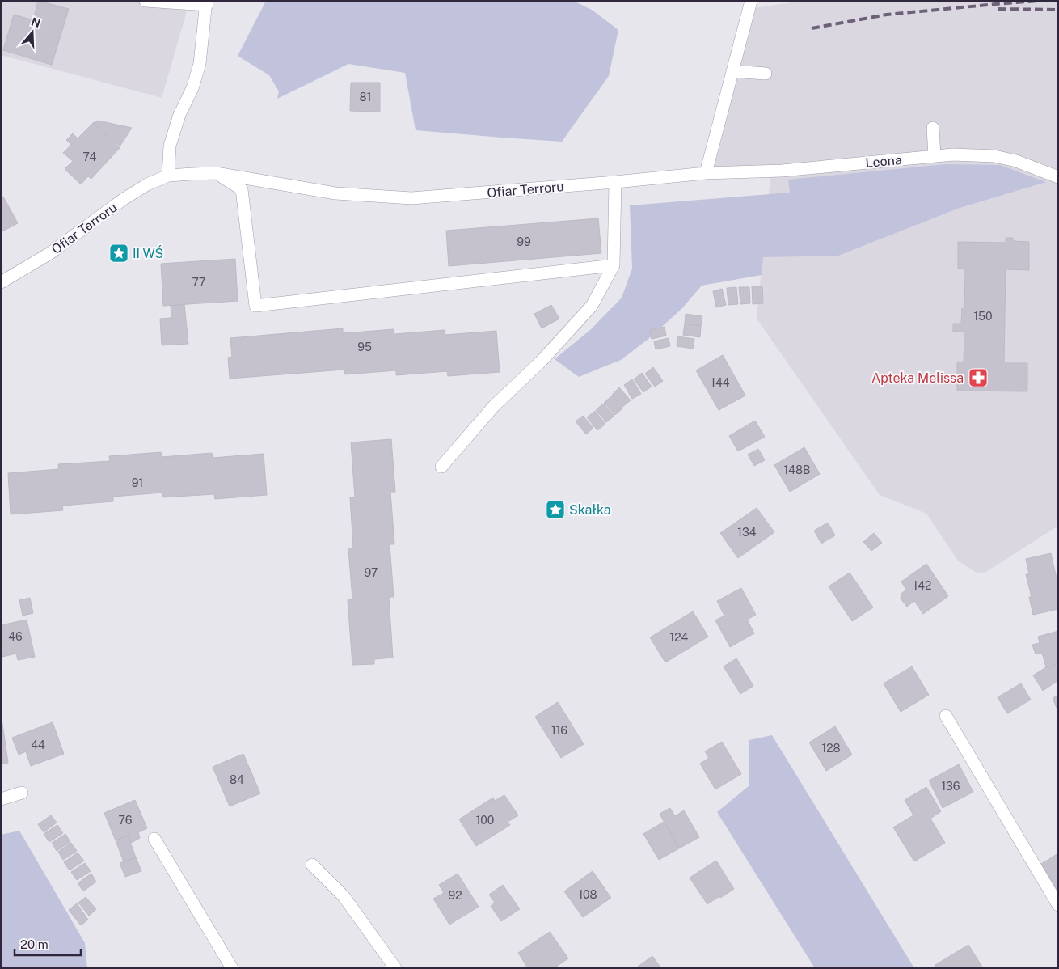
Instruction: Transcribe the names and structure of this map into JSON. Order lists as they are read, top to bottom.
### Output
{
  "streets": {
    "street": ["Leona", "Ofiar Terroru"]
  },
  "crossings": [
    ["Leona", "Ofiar Terroru"]
  ],
  "places": {
    "place": ["II WŚ", "Skałka"],
    "pharmacy": ["Apteka Melissa"]
  },
  "house_numbers": [
    "81",
    "74",
    "99",
    "77",
    "150",
    "95",
    "144",
    "148B",
    "91",
    "134",
    "97",
    "142",
    "46",
    "124",
    "116",
    "44",
    "128",
    "84",
    "136",
    "76",
    "100",
    "108",
    "92"
  ],
  "scale_bar": "20 m",
  "north": "top"
}
